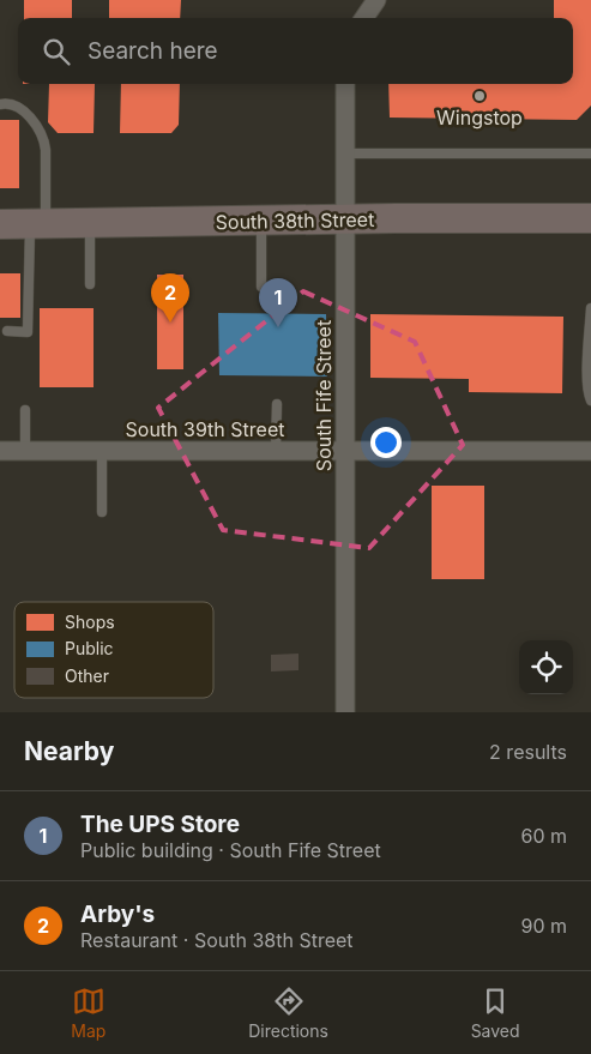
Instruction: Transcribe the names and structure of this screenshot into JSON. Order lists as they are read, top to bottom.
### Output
{
  "streets": {
    "main road": ["South 38th Street"],
    "street": ["South Fife Street", "South 39th Street"]
  },
  "crossings": [
    ["South 38th Street", "South Fife Street"],
    ["South Fife Street", "South 39th Street"]
  ],
  "places": ["Wingstop"],
  "legend": ["Shops", "Public", "Other"],
  "page": {
    "search": "Search here",
    "pins": ["2", "1"],
    "heading": ["Nearby", "2 results"],
    "list": [
      {
        "mark": "1",
        "name": "The UPS Store",
        "note": "Public building · South Fife Street",
        "value": "60 m"
      },
      {
        "mark": "2",
        "name": "Arby's",
        "note": "Restaurant · South 38th Street",
        "value": "90 m"
      }
    ],
    "nav": ["Map", "Directions", "Saved"]
  }
}
